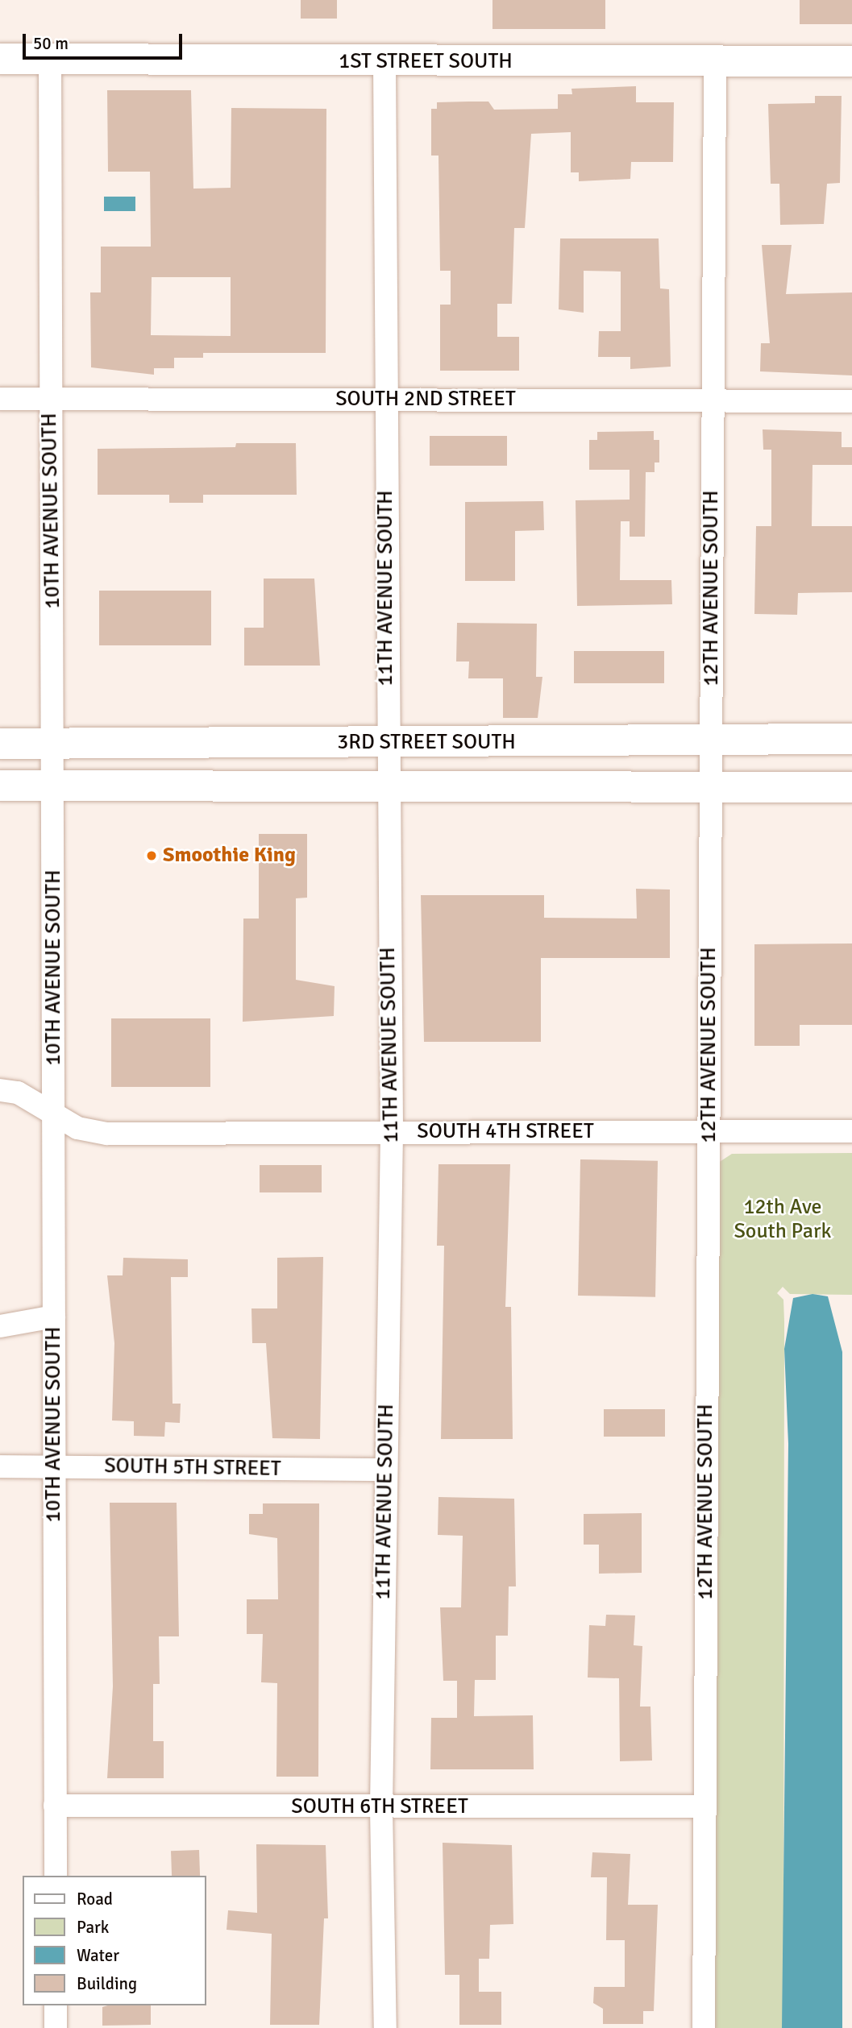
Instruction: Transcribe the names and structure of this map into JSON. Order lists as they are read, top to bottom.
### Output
{
  "streets": {
    "main road": ["1ST STREET SOUTH", "3RD STREET SOUTH"],
    "street": [
      "SOUTH 2ND STREET",
      "10TH AVENUE SOUTH",
      "11TH AVENUE SOUTH",
      "12TH AVENUE SOUTH",
      "SOUTH 4TH STREET",
      "SOUTH 5TH STREET",
      "SOUTH 6TH STREET"
    ]
  },
  "crossings": [
    ["1ST STREET SOUTH", "10TH AVENUE SOUTH"],
    ["1ST STREET SOUTH", "11TH AVENUE SOUTH"],
    ["1ST STREET SOUTH", "12TH AVENUE SOUTH"],
    ["SOUTH 2ND STREET", "10TH AVENUE SOUTH"],
    ["SOUTH 2ND STREET", "11TH AVENUE SOUTH"],
    ["SOUTH 2ND STREET", "12TH AVENUE SOUTH"],
    ["10TH AVENUE SOUTH", "3RD STREET SOUTH"],
    ["10TH AVENUE SOUTH", "SOUTH 4TH STREET"],
    ["10TH AVENUE SOUTH", "SOUTH 5TH STREET"],
    ["10TH AVENUE SOUTH", "SOUTH 6TH STREET"],
    ["11TH AVENUE SOUTH", "3RD STREET SOUTH"],
    ["11TH AVENUE SOUTH", "SOUTH 4TH STREET"],
    ["11TH AVENUE SOUTH", "SOUTH 5TH STREET"],
    ["11TH AVENUE SOUTH", "SOUTH 6TH STREET"],
    ["12TH AVENUE SOUTH", "3RD STREET SOUTH"],
    ["12TH AVENUE SOUTH", "SOUTH 4TH STREET"],
    ["12TH AVENUE SOUTH", "SOUTH 6TH STREET"]
  ],
  "parks": ["12th Ave South Park"],
  "places": ["Smoothie King"],
  "legend": [
    "Road",
    "Park",
    "Water",
    "Building"
  ],
  "scale_bar": "50 m"
}
